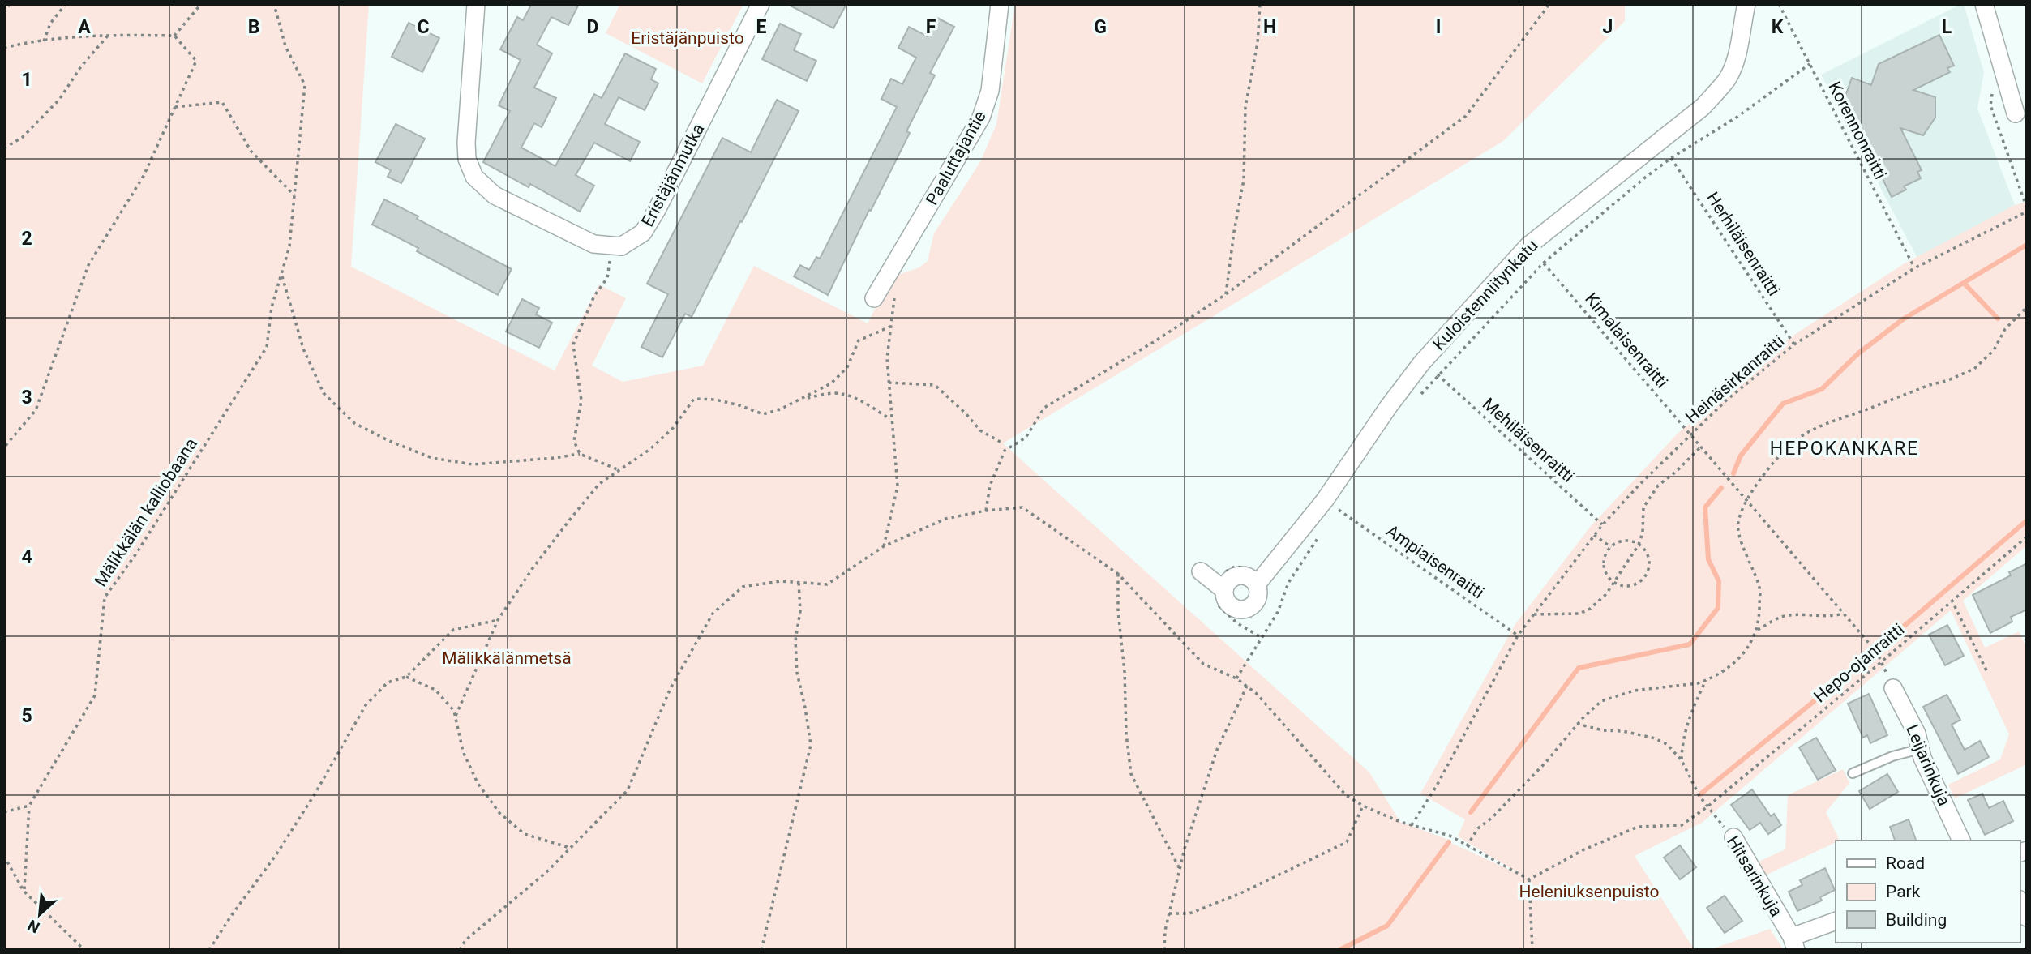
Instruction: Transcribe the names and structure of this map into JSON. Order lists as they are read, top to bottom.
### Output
{
  "streets": {
    "street": [
      "Paaluttajantie",
      "Eristäjänmutka",
      "Kuloistenniitynkatu",
      "Leijarinkuja",
      "Hitsarinkuja"
    ],
    "path": [
      "Korennonraitti",
      "Herhiläisenraitti",
      "Kimalaisenraitti",
      "Heinäsirkanraitti",
      "Mehiläisenraitti",
      "Mälikkälän kalliobaana",
      "Ampiaisenraitti",
      "Hepo-ojanraitti"
    ]
  },
  "crossings": [
    ["Korennonraitti", "Heinäsirkanraitti"],
    ["Herhiläisenraitti", "Heinäsirkanraitti"],
    ["Kimalaisenraitti", "Heinäsirkanraitti"],
    ["Kimalaisenraitti", "Hepo-ojanraitti"],
    ["Heinäsirkanraitti", "Mehiläisenraitti"],
    ["Heinäsirkanraitti", "Ampiaisenraitti"],
    ["Hepo-ojanraitti", "Hitsarinkuja"]
  ],
  "districts": ["HEPOKANKARE"],
  "parks": ["Eristäjänpuisto", "Mälikkälänmetsä", "Heleniuksenpuisto"],
  "legend": ["Road", "Park", "Building"],
  "north": "bottom left",
  "grid": {
    "columns": [
      "A",
      "B",
      "C",
      "D",
      "E",
      "F",
      "G",
      "H",
      "I",
      "J",
      "K",
      "L"
    ],
    "rows": [
      "1",
      "2",
      "3",
      "4",
      "5"
    ]
  }
}
